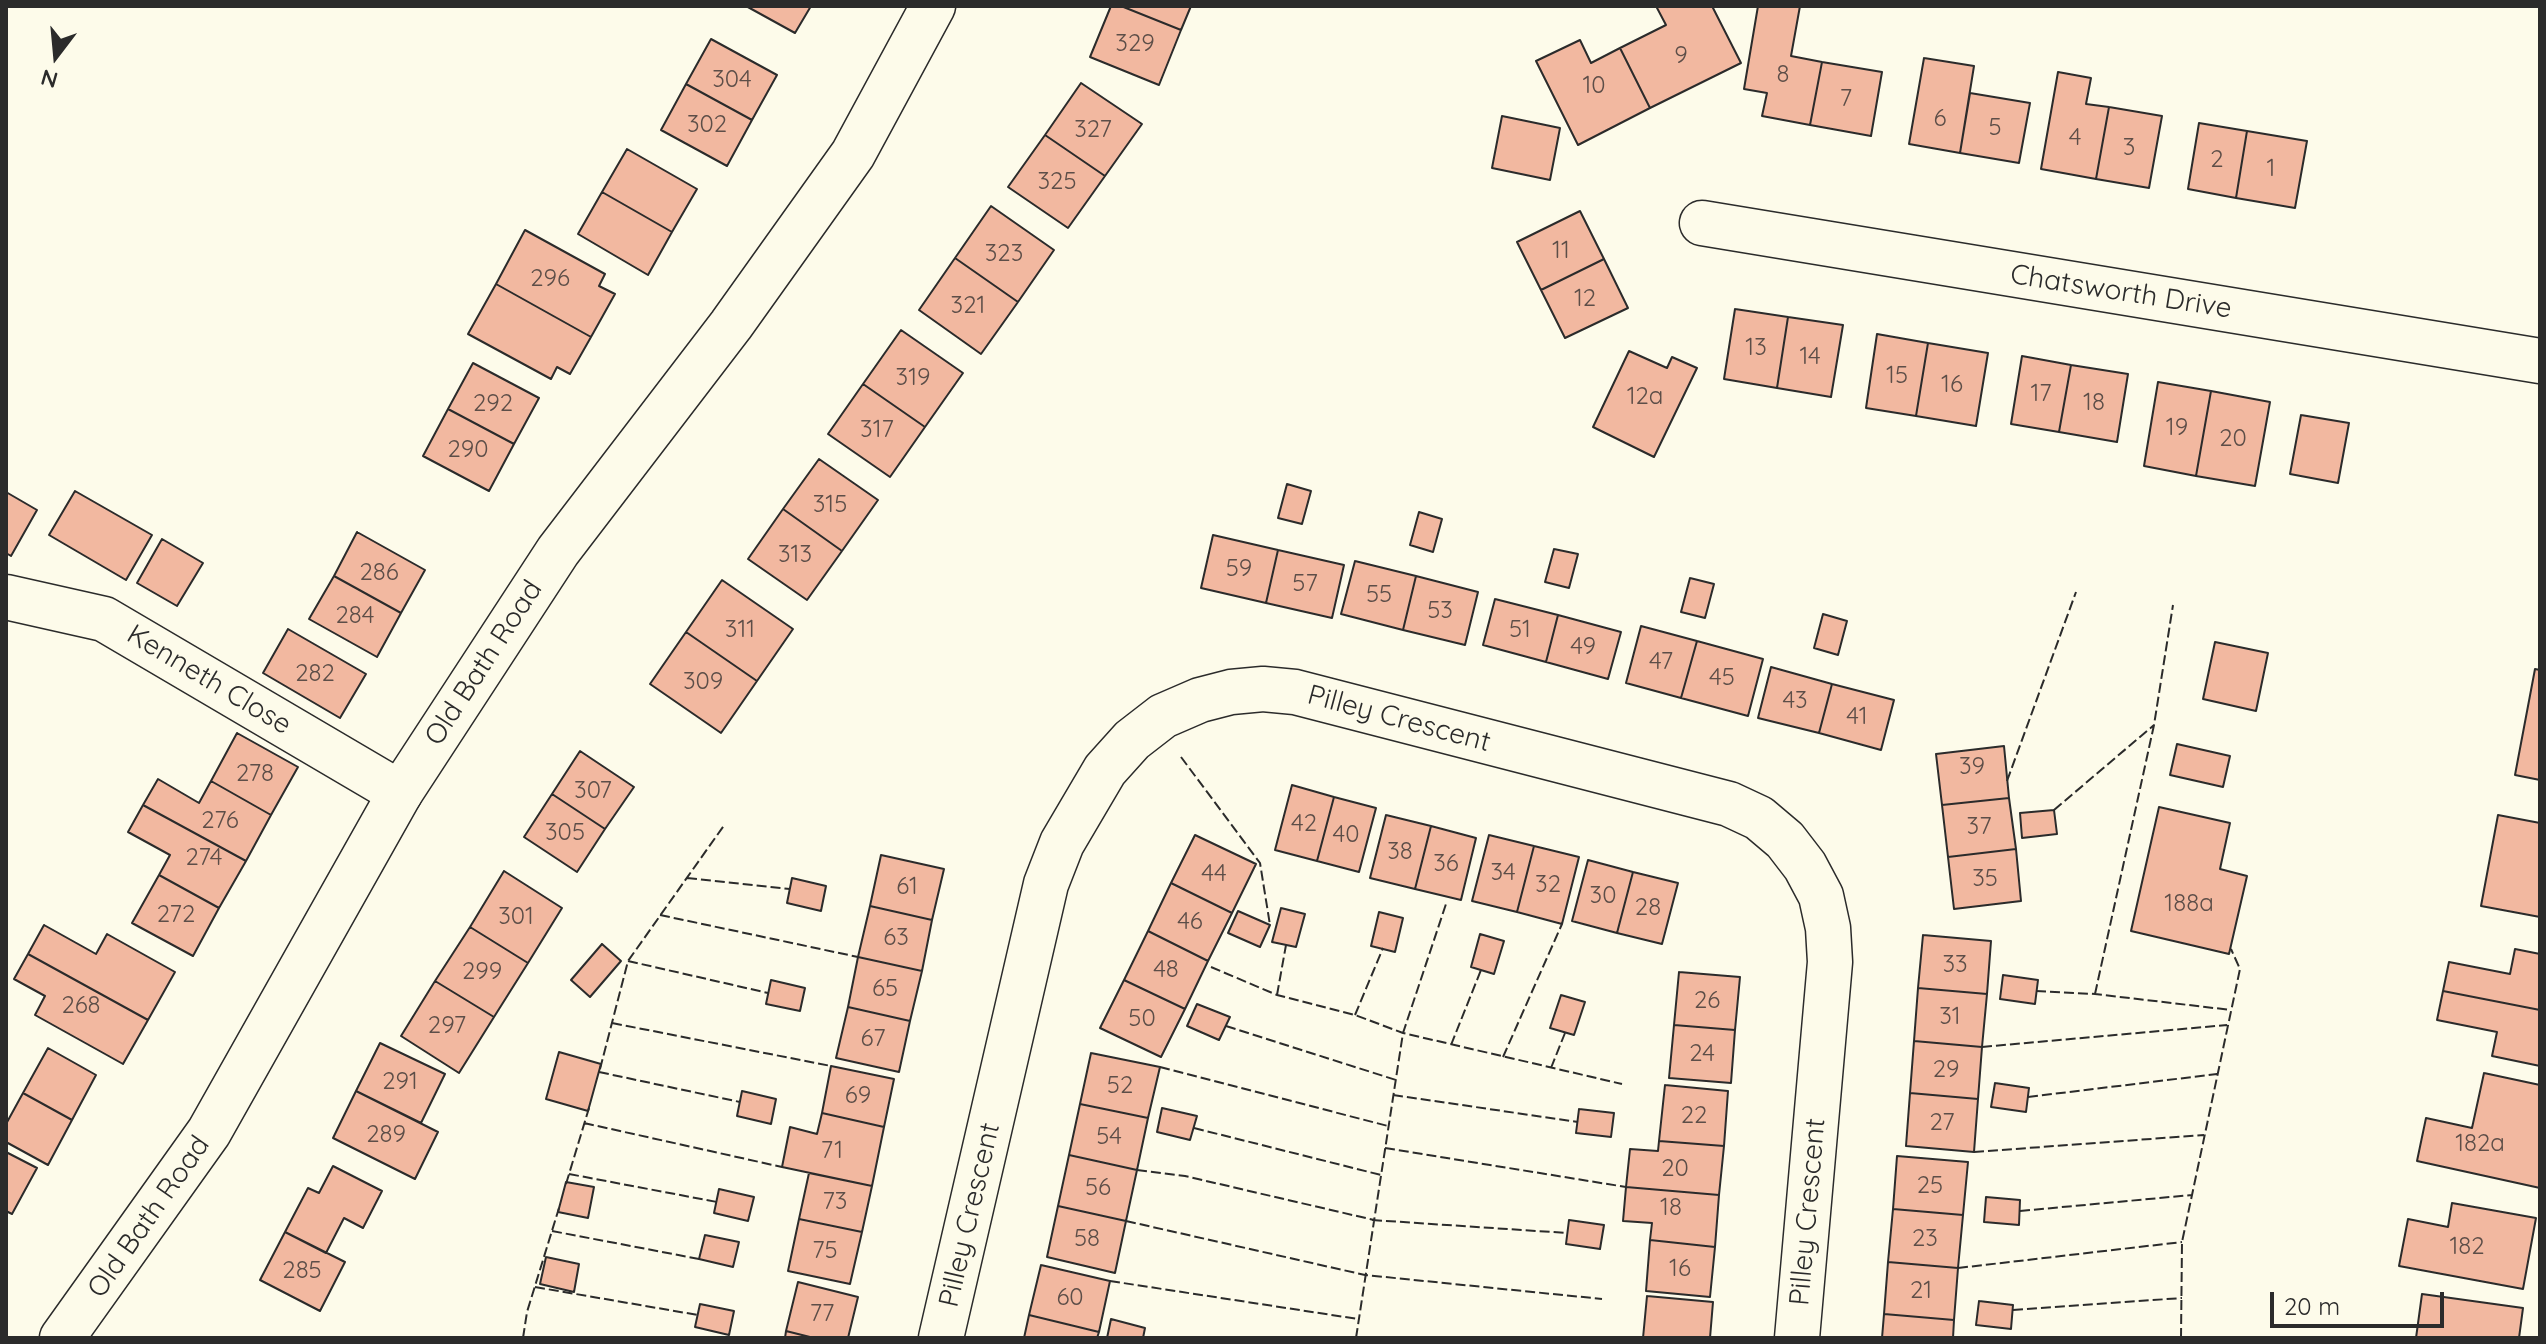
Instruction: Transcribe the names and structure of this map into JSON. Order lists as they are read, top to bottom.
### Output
{
  "streets": {
    "street": [
      "Chatsworth Drive",
      "Old Bath Road",
      "Kenneth Close",
      "Pilley Crescent"
    ]
  },
  "crossings": [
    ["Old Bath Road", "Kenneth Close"]
  ],
  "house_numbers": [
    "329",
    "9",
    "8",
    "304",
    "10",
    "7",
    "6",
    "302",
    "5",
    "327",
    "4",
    "3",
    "2",
    "1",
    "325",
    "11",
    "323",
    "296",
    "12",
    "321",
    "13",
    "14",
    "15",
    "319",
    "16",
    "17",
    "12a",
    "18",
    "292",
    "19",
    "317",
    "20",
    "290",
    "315",
    "313",
    "59",
    "286",
    "57",
    "55",
    "53",
    "284",
    "311",
    "51",
    "49",
    "47",
    "282",
    "45",
    "309",
    "43",
    "41",
    "39",
    "278",
    "307",
    "276",
    "42",
    "37",
    "305",
    "40",
    "38",
    "274",
    "36",
    "34",
    "44",
    "35",
    "32",
    "61",
    "30",
    "188a",
    "28",
    "272",
    "301",
    "46",
    "63",
    "33",
    "48",
    "299",
    "65",
    "26",
    "268",
    "31",
    "50",
    "297",
    "67",
    "24",
    "29",
    "291",
    "52",
    "69",
    "22",
    "27",
    "289",
    "54",
    "182a",
    "71",
    "20",
    "25",
    "56",
    "73",
    "18",
    "58",
    "23",
    "182",
    "75",
    "16",
    "285",
    "21",
    "60",
    "77"
  ],
  "scale_bar": "20 m",
  "north": "bottom"
}
